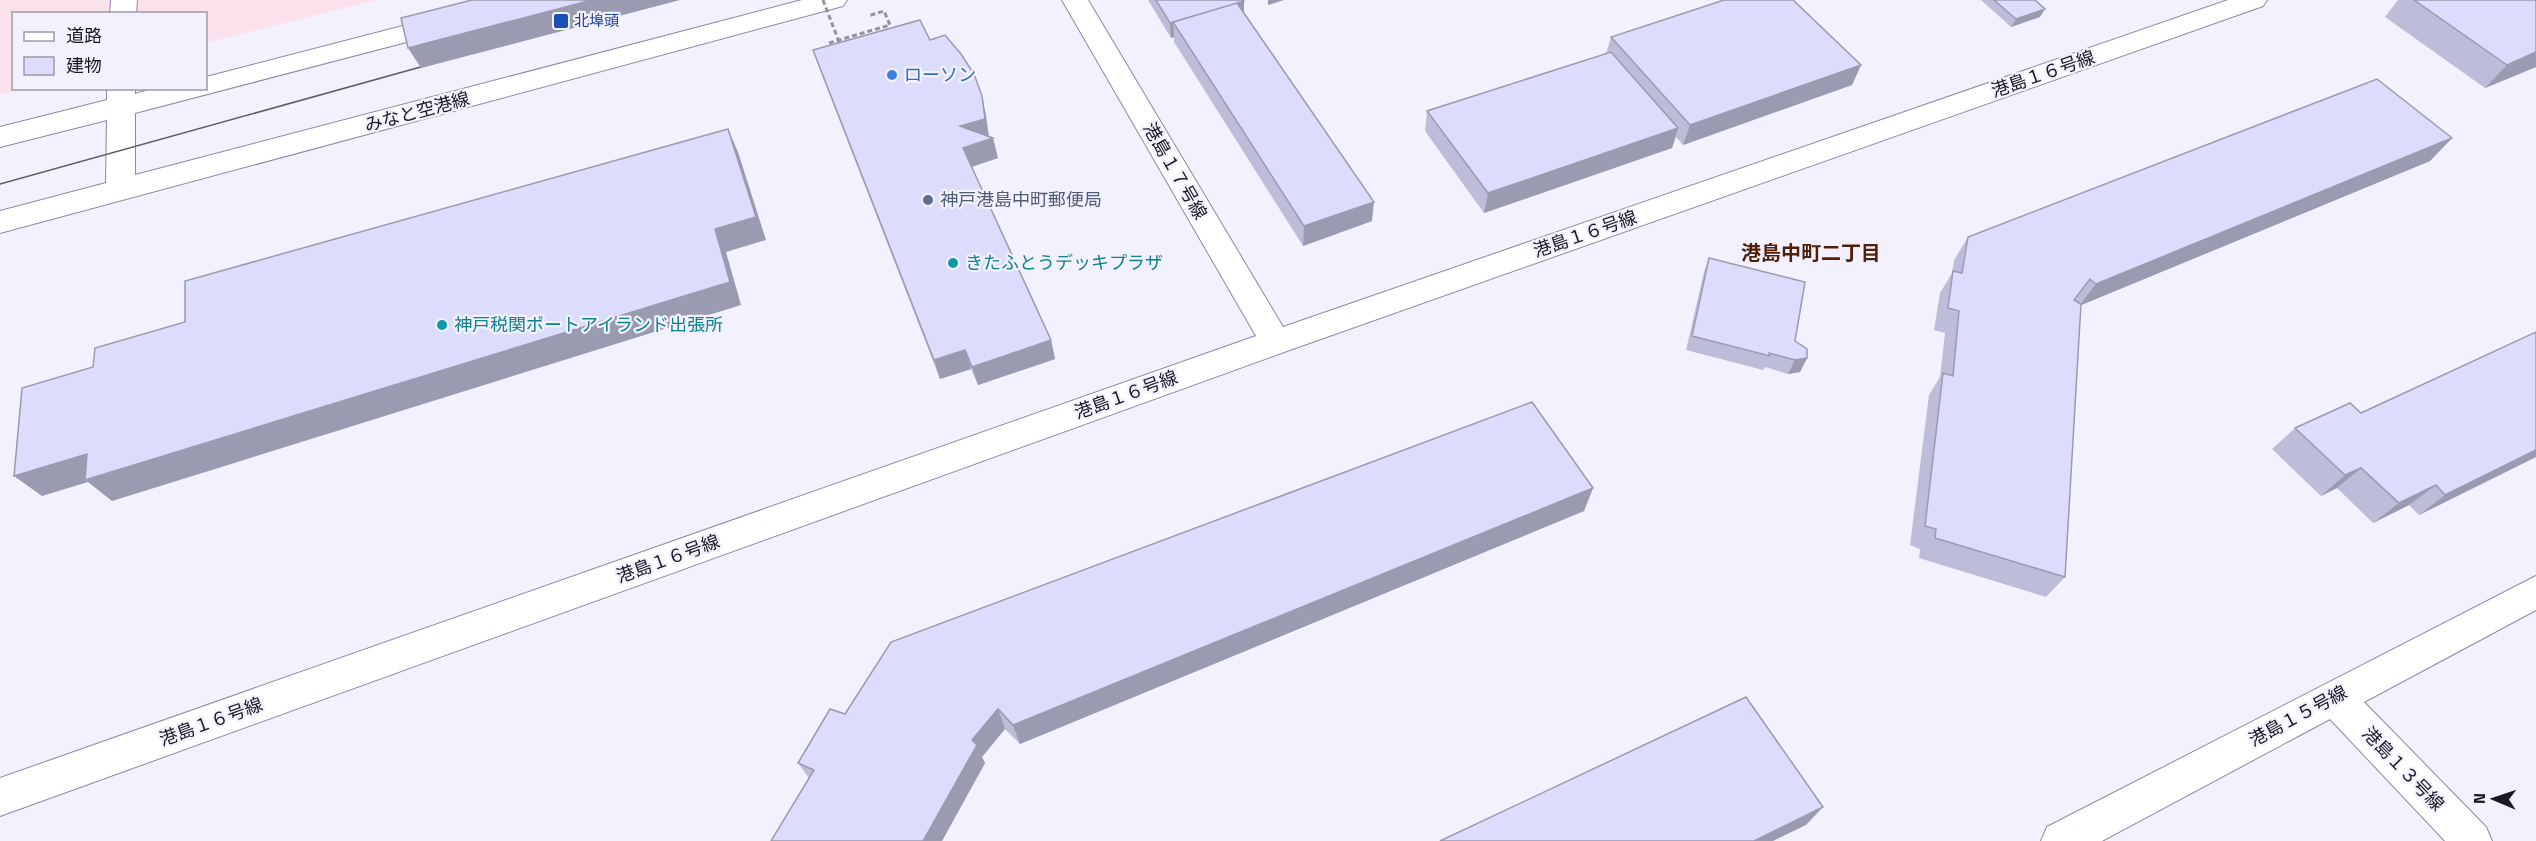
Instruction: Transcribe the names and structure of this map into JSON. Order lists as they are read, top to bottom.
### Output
{
  "streets": {
    "street": [
      "港島１６号線",
      "みなと空港線",
      "港島１７号線",
      "港島１５号線",
      "港島１３号線"
    ]
  },
  "crossings": [
    ["港島１６号線", "港島１７号線"],
    ["港島１５号線", "港島１３号線"]
  ],
  "districts": ["港島中町二丁目"],
  "places": {
    "transit": ["北埠頭"],
    "other": [
      "ローソン",
      "神戸港島中町郵便局",
      "きたふとうデッキプラザ",
      "神戸税関ポートアイランド出張所"
    ]
  },
  "legend": ["道路", "建物"],
  "north": "left"
}
